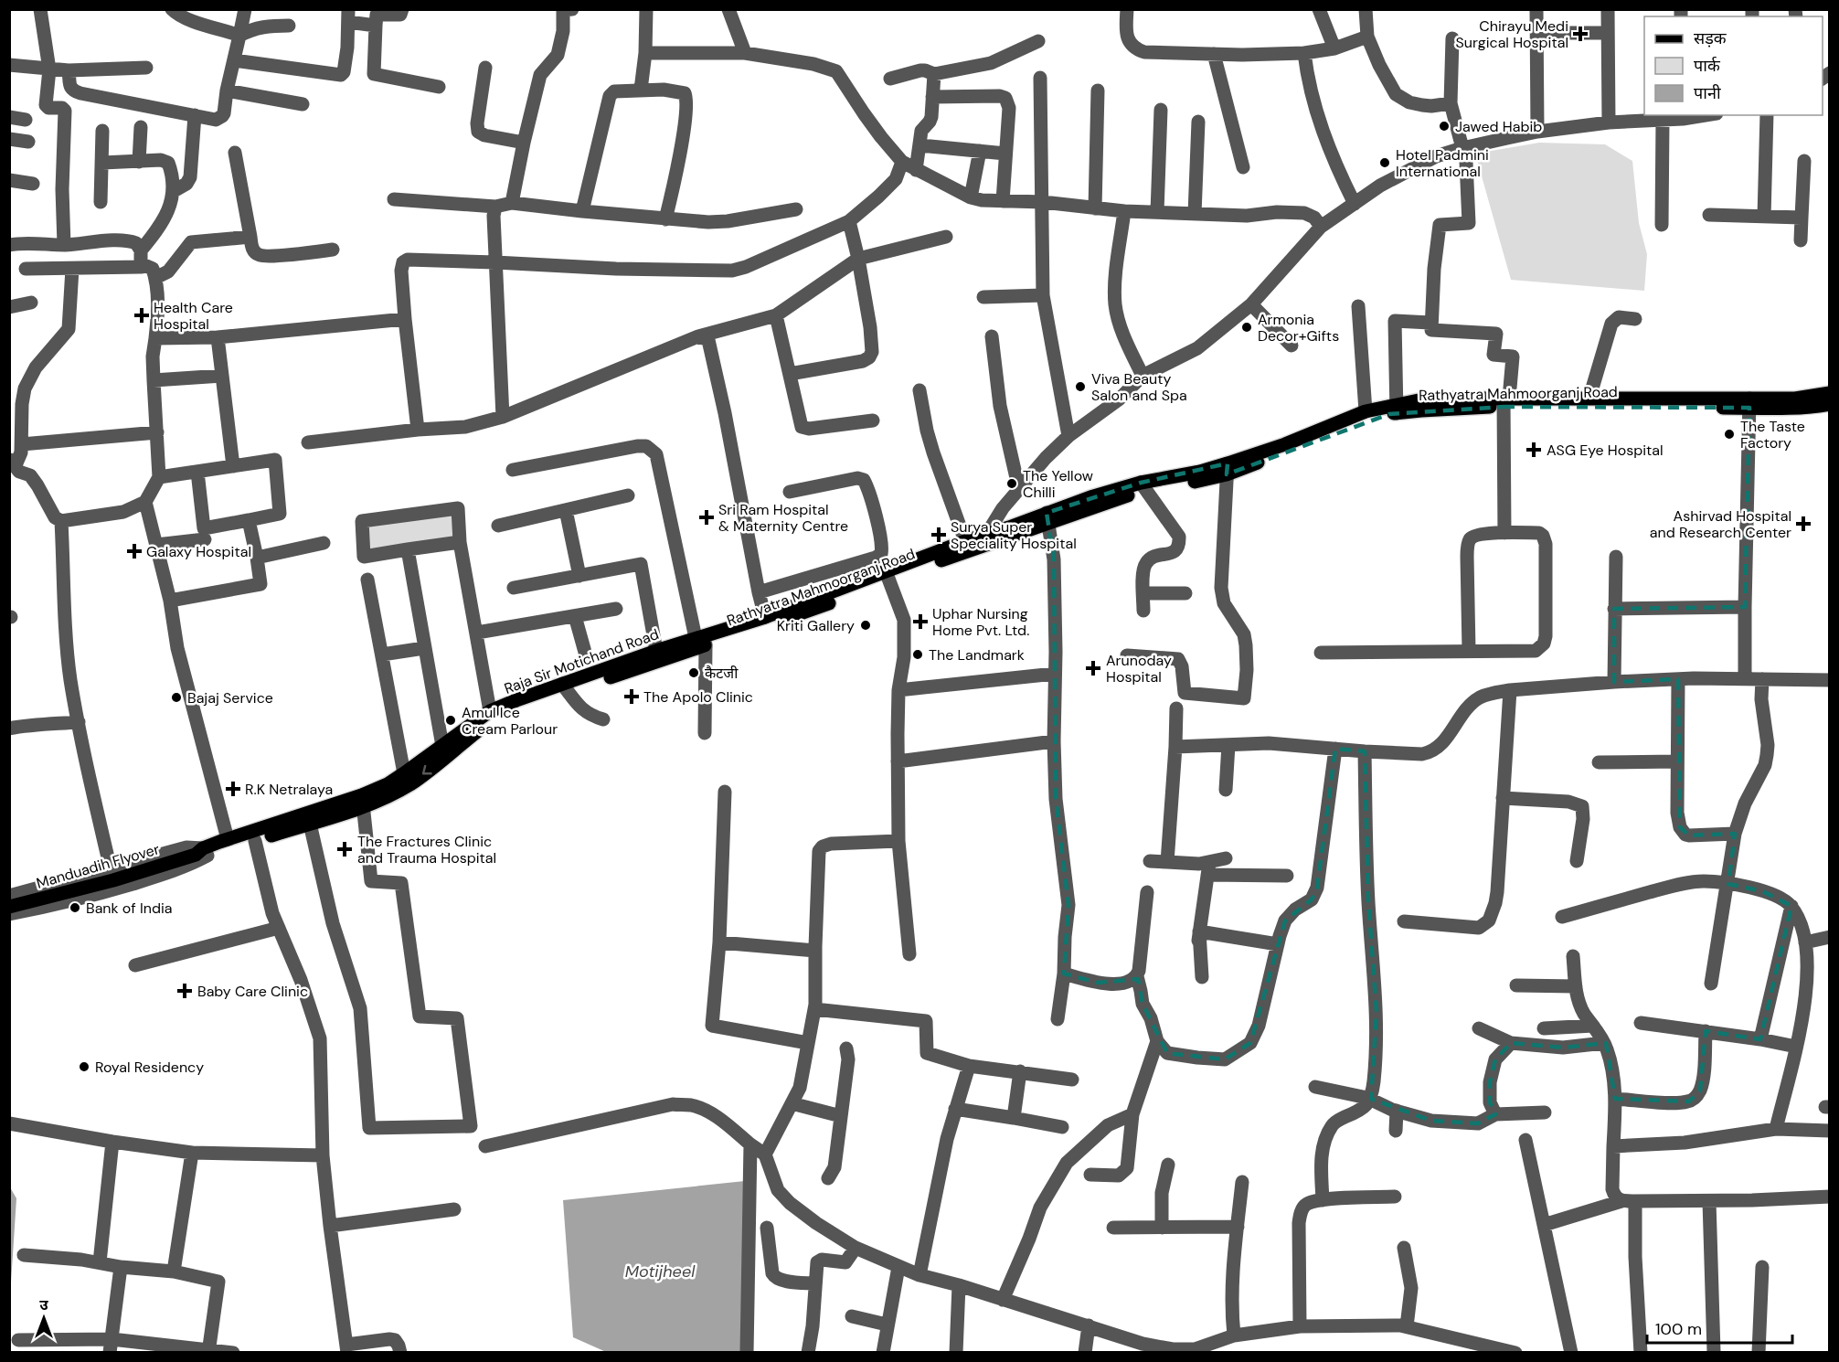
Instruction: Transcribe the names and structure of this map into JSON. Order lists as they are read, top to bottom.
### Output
{
  "streets": {
    "main road": ["Rathyatra Mahmoorganj Road", "Raja Sir Motichand Road", "Manduadih Flyover"]
  },
  "crossings": [
    ["Rathyatra Mahmoorganj Road", "Raja Sir Motichand Road"],
    ["Rathyatra Mahmoorganj Road", "Manduadih Flyover"],
    ["Raja Sir Motichand Road", "Manduadih Flyover"]
  ],
  "water": ["Motijheel"],
  "places": {
    "health": [
      "Chirayu Medi Surgical Hospital",
      "Health Care Hospital",
      "ASG Eye Hospital",
      "Sri Ram Hospital & Maternity Centre",
      "Ashirvad Hospital and Research Center",
      "Surya Super Speciality Hospital",
      "Galaxy Hospital",
      "Uphar Nursing Home Pvt. Ltd.",
      "Arunoday Hospital",
      "The Apolo Clinic",
      "R.K Netralaya",
      "The Fractures Clinic and Trauma Hospital",
      "Baby Care Clinic"
    ],
    "other": [
      "Jawed Habib",
      "Hotel Padmini International",
      "Armonia Decor+Gifts",
      "Viva Beauty Salon and Spa",
      "The Taste Factory",
      "The Yellow Chilli",
      "Kriti Gallery",
      "The Landmark",
      "कैटजी",
      "Bajaj Service",
      "Amul Ice Cream Parlour",
      "Bank of India",
      "Royal Residency"
    ]
  },
  "legend": ["सड़क", "पार्क", "पानी"],
  "scale_bar": "100 m",
  "north": "top"
}
